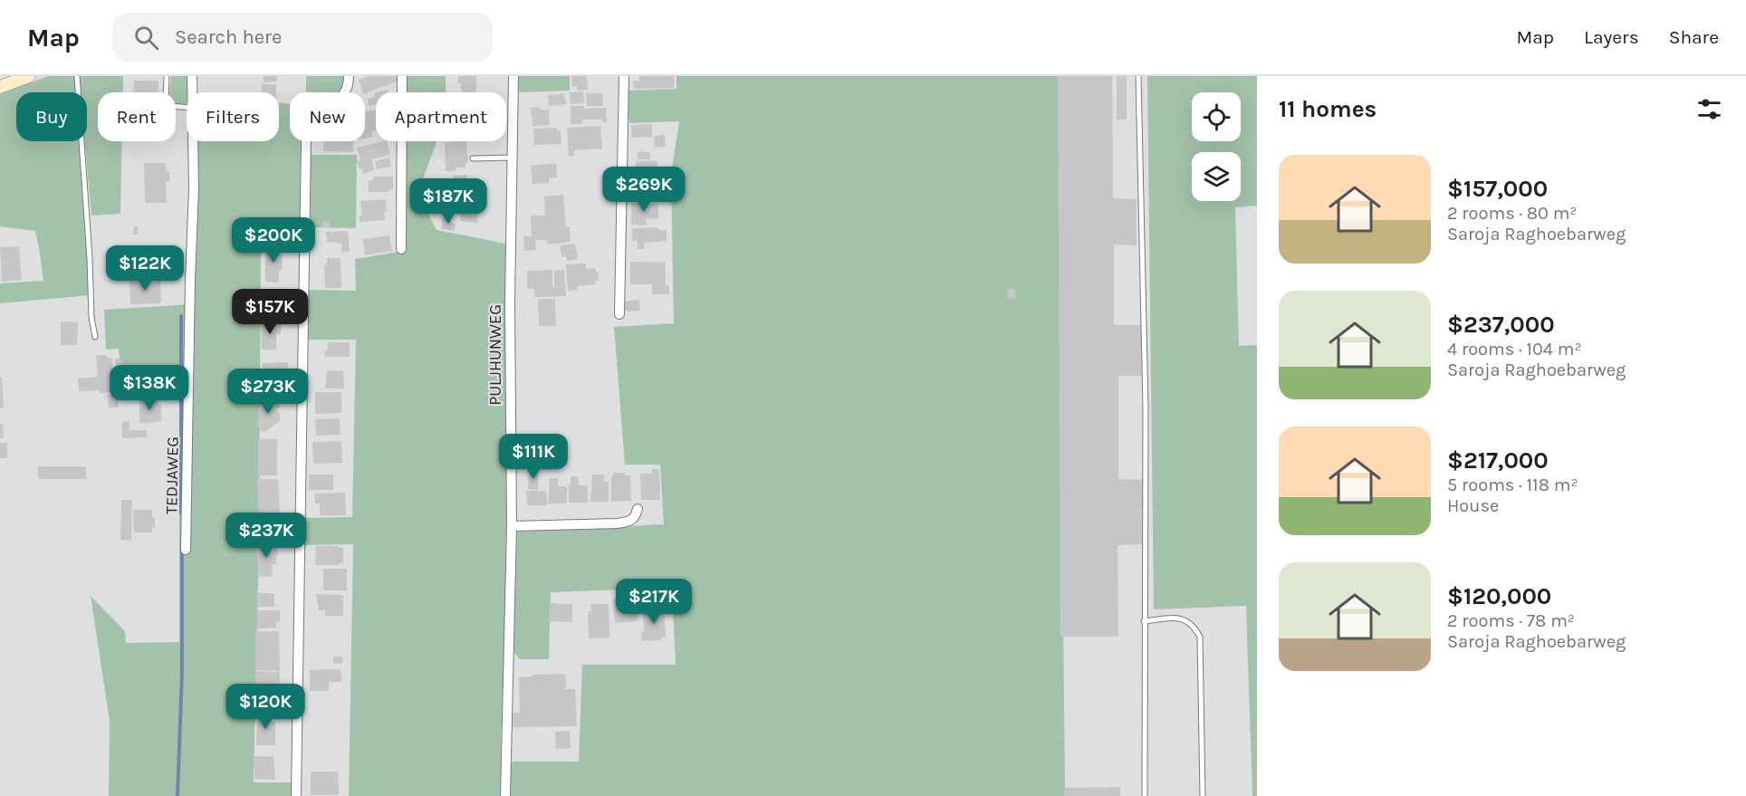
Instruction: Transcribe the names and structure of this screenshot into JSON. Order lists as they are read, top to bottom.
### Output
{
  "streets": {
    "street": ["PULJHUNWEG", "TEDJAWEG"]
  },
  "page": {
    "header": "Map",
    "search": "Search here",
    "nav": ["Map", "Layers", "Share"],
    "heading": "11 homes",
    "chip": [
      "Buy",
      "Rent",
      "Filters",
      "New",
      "Apartment"
    ],
    "list": [
      {
        "name": "$157,000",
        "note": "2 rooms · 80 m² · Saroja Raghoebarweg"
      },
      {
        "name": "$237,000",
        "note": "4 rooms · 104 m² · Saroja Raghoebarweg"
      },
      {
        "name": "$217,000",
        "note": "5 rooms · 118 m² · House"
      },
      {
        "name": "$120,000",
        "note": "2 rooms · 78 m² · Saroja Raghoebarweg"
      }
    ],
    "price": [
      "$269K",
      "$187K",
      "$200K",
      "$122K",
      "$157K",
      "$138K",
      "$273K",
      "$111K",
      "$237K",
      "$217K",
      "$120K"
    ]
  }
}
